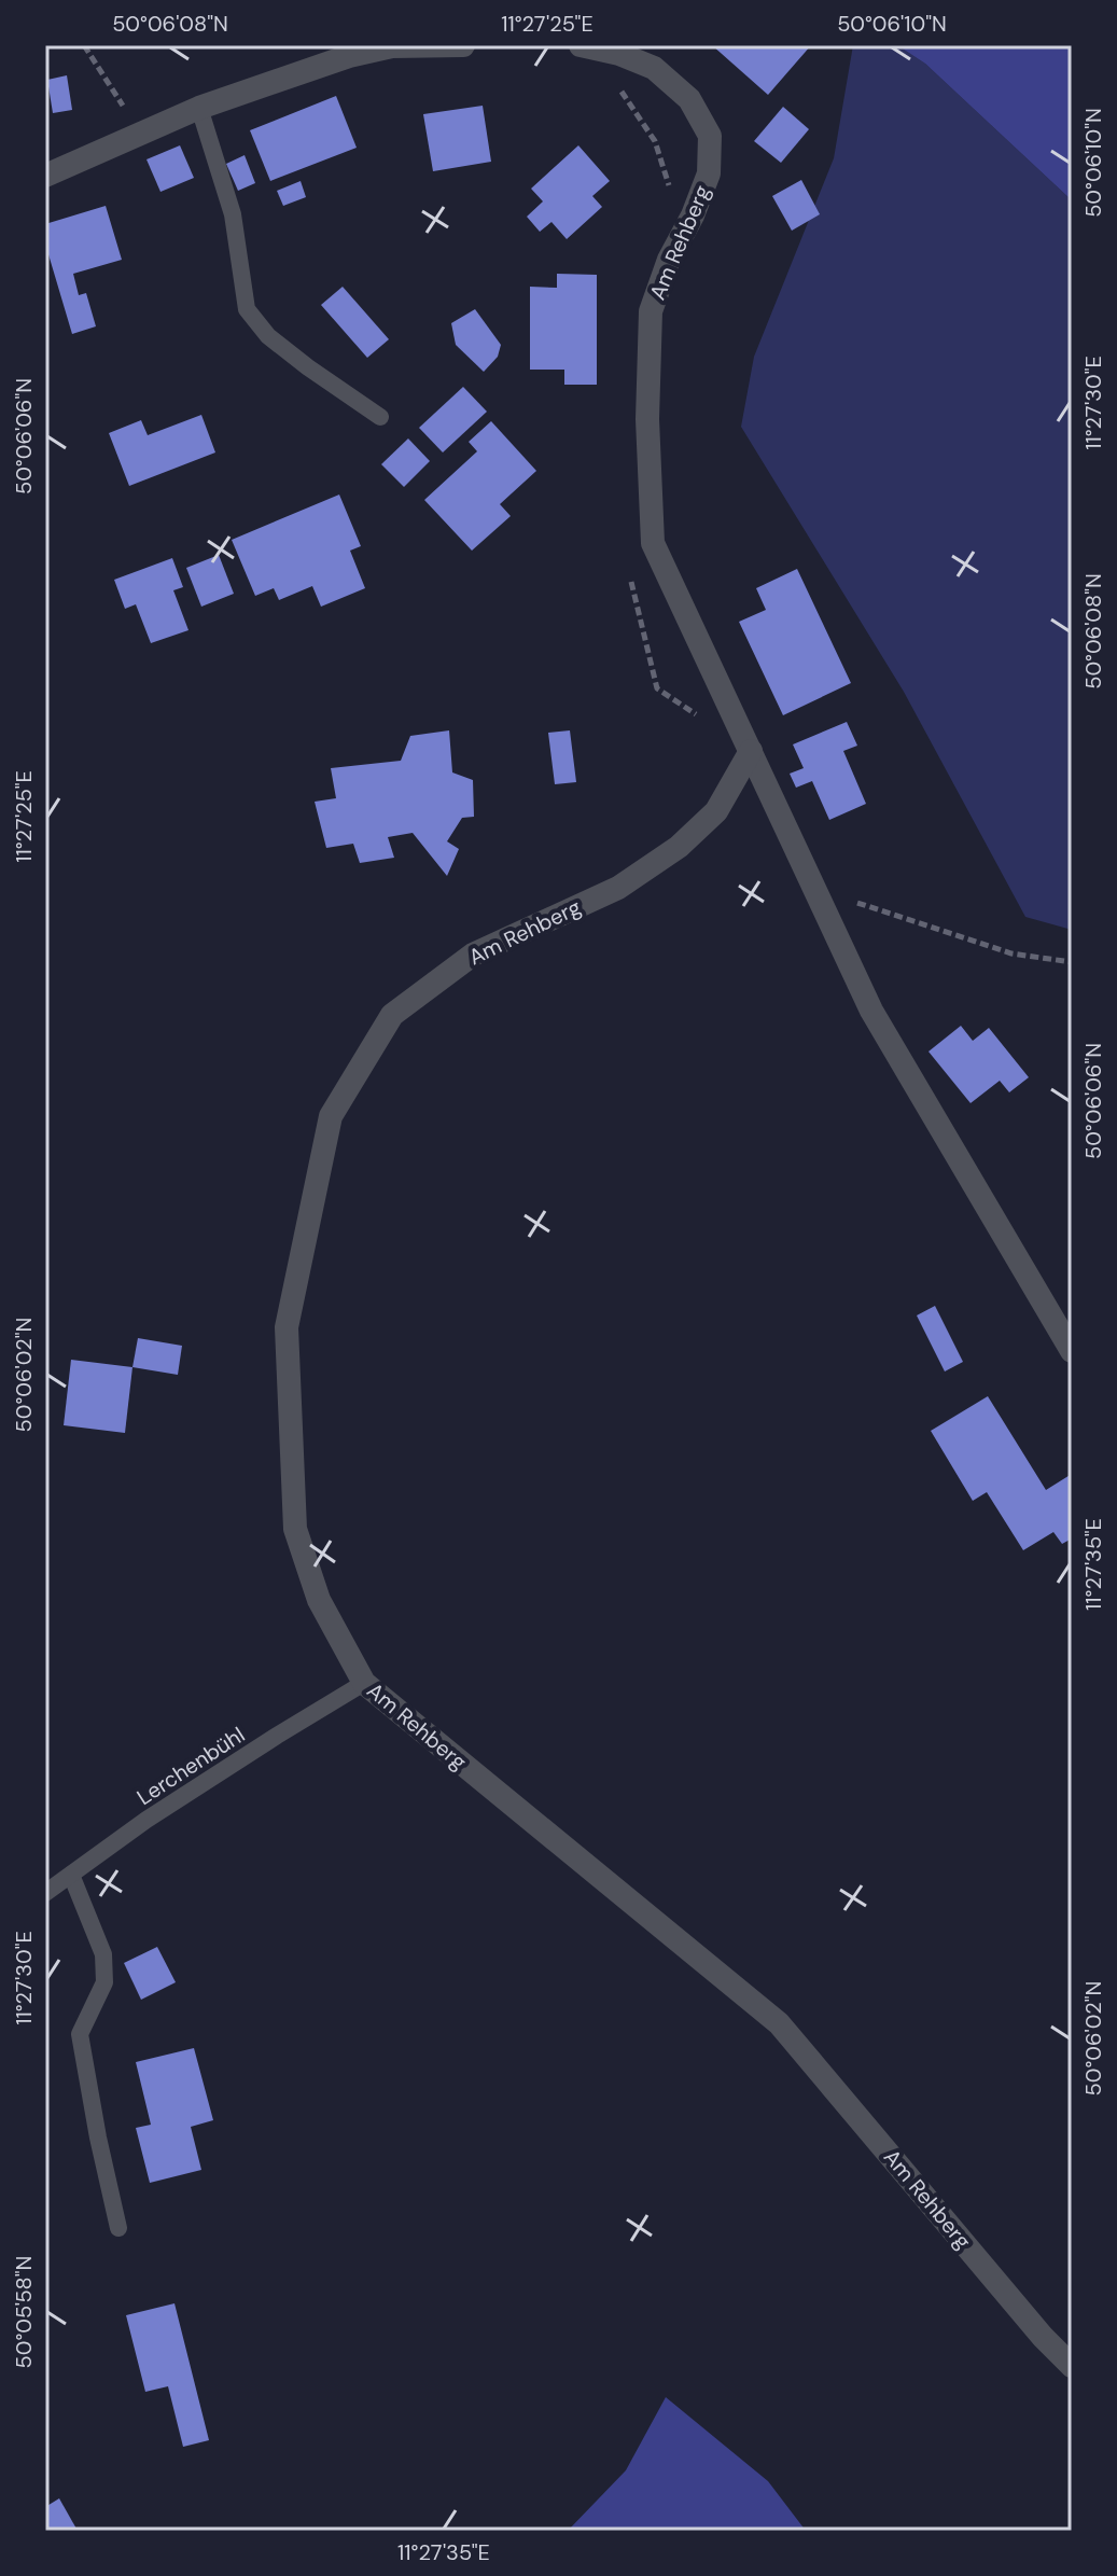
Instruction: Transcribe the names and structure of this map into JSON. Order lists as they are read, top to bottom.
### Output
{
  "streets": {
    "street": ["Am Rehberg"],
    "lane": ["Lerchenbühl"]
  },
  "crossings": [
    ["Am Rehberg", "Lerchenbühl"]
  ],
  "coordinates": [
    "50°06'08\"N",
    "11°27'25\"E",
    "50°06'10\"N",
    "11°27'30\"E",
    "50°06'06\"N",
    "50°06'02\"N",
    "11°27'35\"E",
    "50°05'58\"N"
  ]
}
